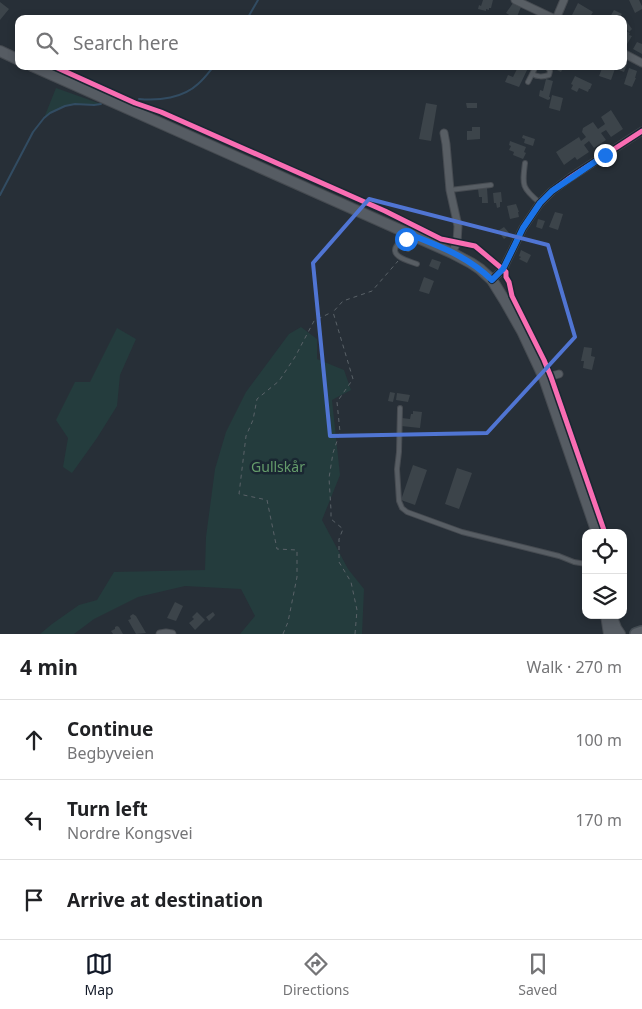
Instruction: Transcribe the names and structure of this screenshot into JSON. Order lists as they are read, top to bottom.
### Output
{
  "parks": ["Gullskår"],
  "page": {
    "search": "Search here",
    "heading": ["4 min", "Walk · 270 m"],
    "list": [
      ["Continue", "Begbyveien", "100 m"],
      ["Turn left", "Nordre Kongsvei", "170 m"],
      "Arrive at destination"
    ],
    "nav": ["Map", "Directions", "Saved"]
  }
}
